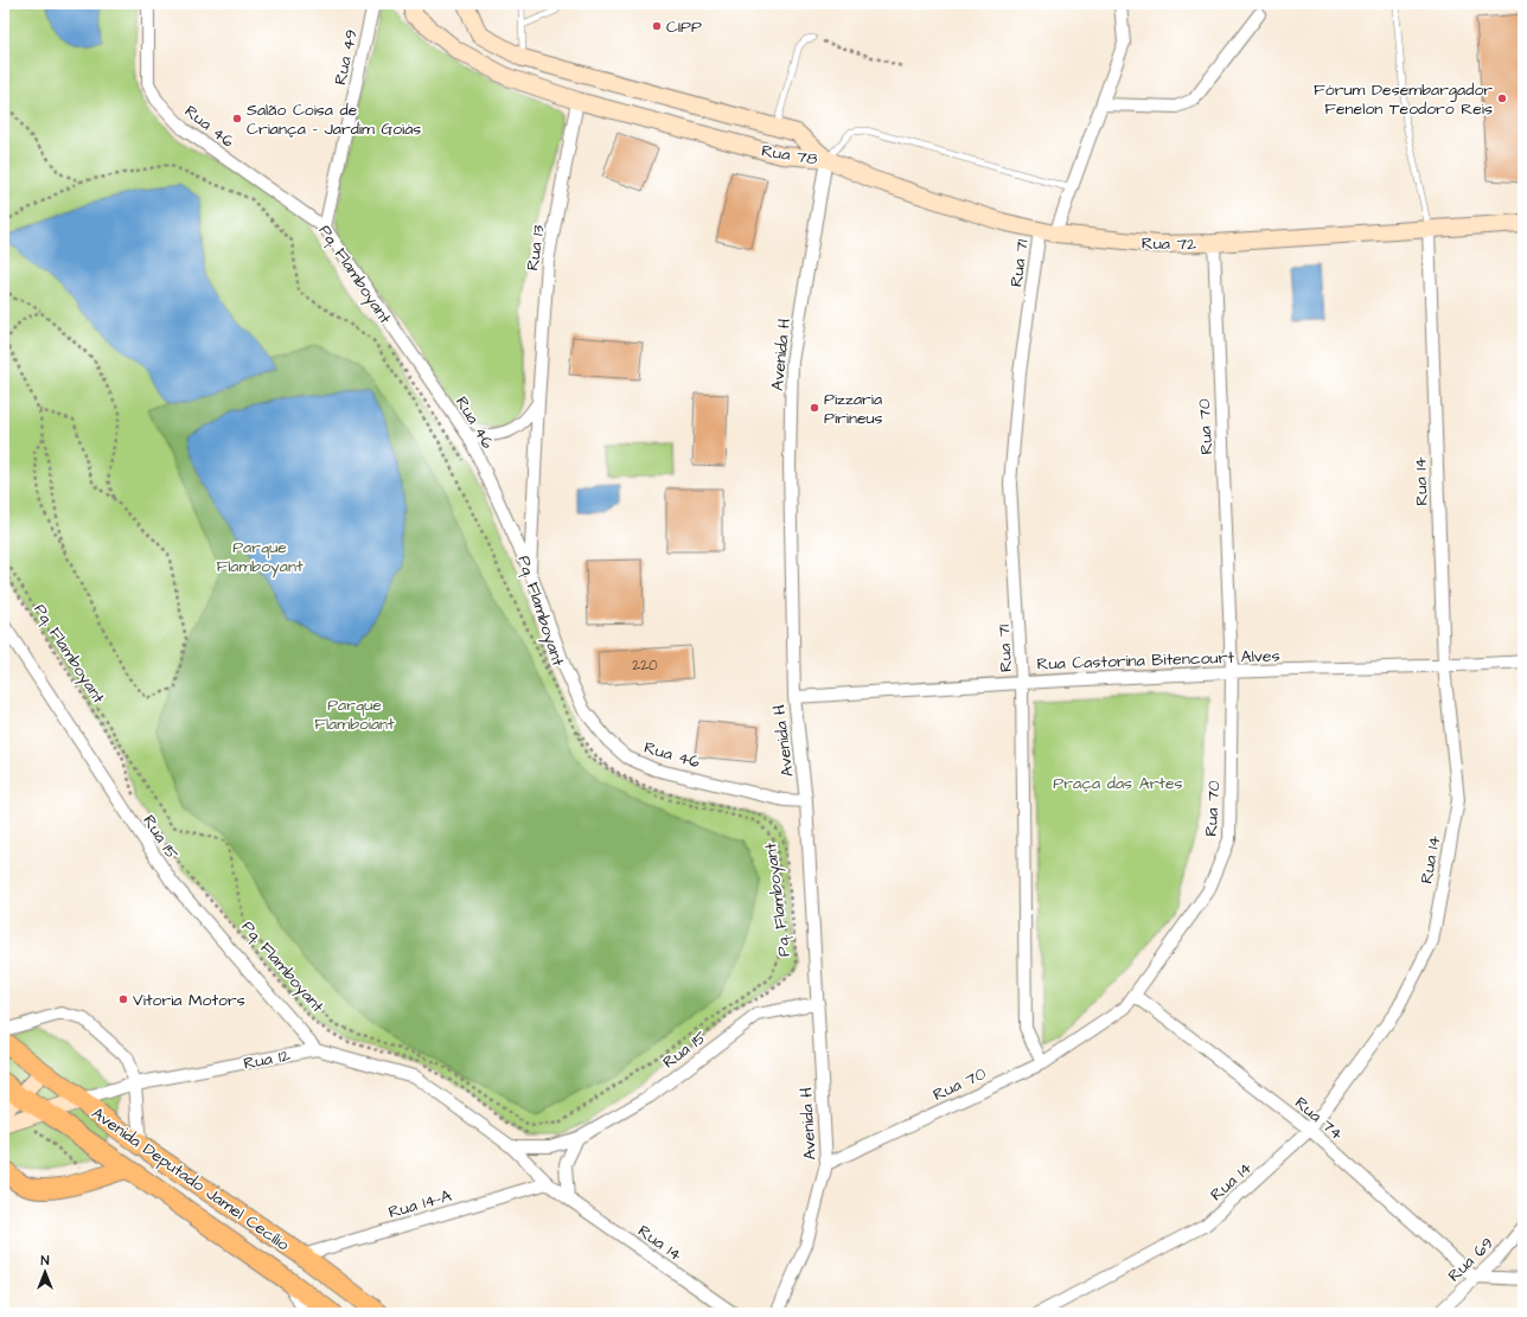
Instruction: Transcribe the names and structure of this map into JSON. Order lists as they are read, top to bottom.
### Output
{
  "streets": {
    "main road": [
      "Rua 78",
      "Rua 72",
      "Rua 12",
      "Avenida Deputado Jamel Cecílio"
    ],
    "street": [
      "Rua 49",
      "Rua 46",
      "Rua 13",
      "Rua 71",
      "Avenida H",
      "Rua 70",
      "Rua 14",
      "Rua Castorina Bitencourt Alves",
      "Rua 15",
      "Rua 74",
      "Rua 14-A",
      "Rua 69"
    ],
    "path": ["Pq. Flamboyant"]
  },
  "crossings": [
    ["Rua 49", "Rua 46"],
    ["Rua 46", "Rua 13"],
    ["Rua 46", "Avenida H"],
    ["Rua 78", "Rua 72"],
    ["Rua 78", "Rua 13"],
    ["Rua 78", "Avenida H"],
    ["Rua 72", "Rua 71"],
    ["Rua 72", "Avenida H"],
    ["Rua 72", "Rua 70"],
    ["Rua 72", "Rua 14"],
    ["Rua 71", "Rua 70"],
    ["Rua 71", "Rua Castorina Bitencourt Alves"],
    ["Avenida H", "Rua 70"],
    ["Avenida H", "Rua Castorina Bitencourt Alves"],
    ["Avenida H", "Rua 15"],
    ["Rua 70", "Rua Castorina Bitencourt Alves"],
    ["Rua 70", "Rua 74"],
    ["Rua 14", "Rua Castorina Bitencourt Alves"],
    ["Rua 14", "Rua 74"],
    ["Rua 14", "Rua 14-A"],
    ["Rua 15", "Rua 12"],
    ["Rua 12", "Avenida Deputado Jamel Cecílio"],
    ["Rua 74", "Rua 69"],
    ["Avenida Deputado Jamel Cecílio", "Rua 14-A"]
  ],
  "parks": ["Parque Flamboyant", "Parque Flamboiant", "Praça das Artes"],
  "places": [
    "CIPP",
    "Fórum Desembargador Fenelon Teodoro Reis",
    "Salão Coisa de Criança - Jardim Goiás",
    "Pizzaria Pirineus",
    "Vitoria Motors"
  ],
  "house_numbers": ["220"],
  "north": "top"
}
